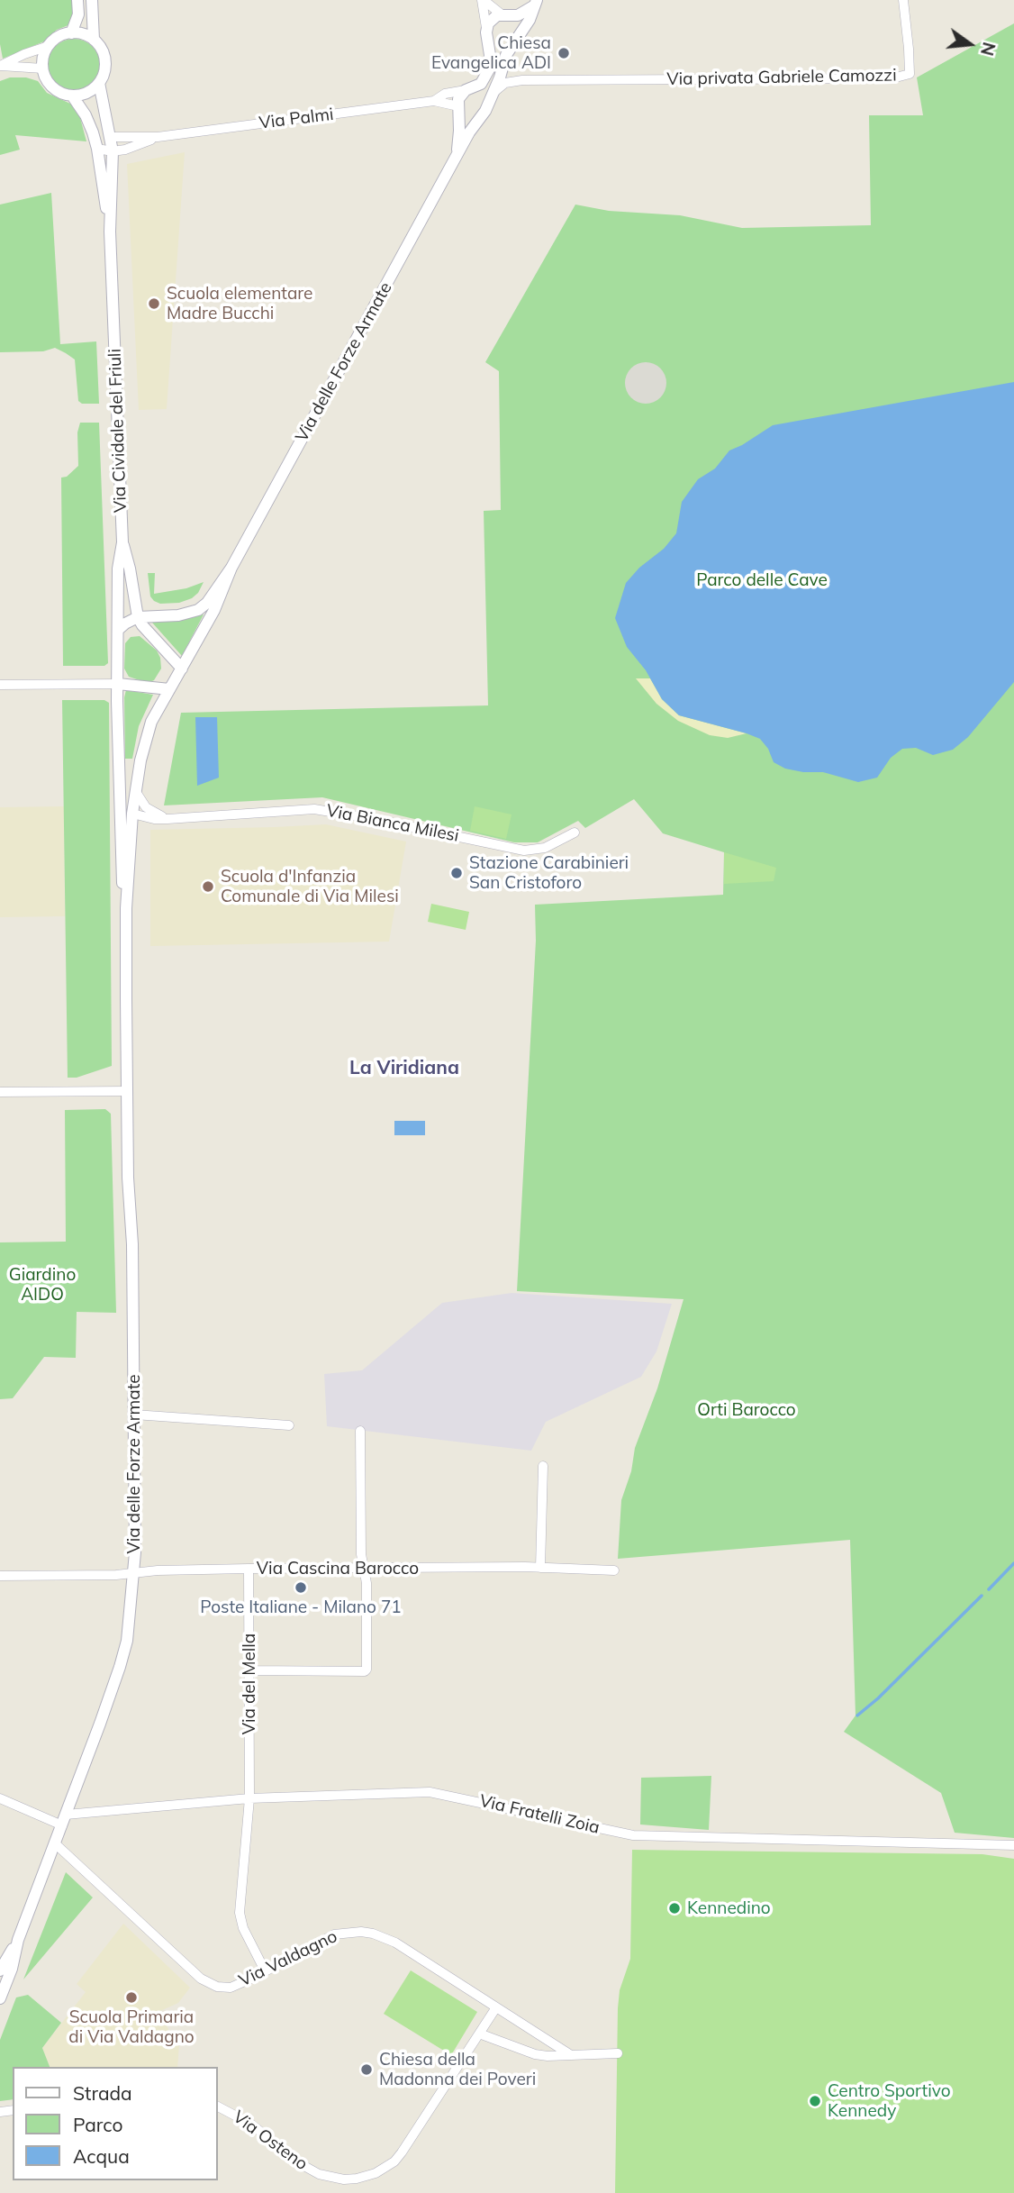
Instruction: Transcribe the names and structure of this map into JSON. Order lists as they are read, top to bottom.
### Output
{
  "streets": {
    "street": [
      "Via privata Gabriele Camozzi",
      "Via Palmi",
      "Via delle Forze Armate",
      "Via Cividale del Friuli",
      "Via Bianca Milesi",
      "Via Cascina Barocco",
      "Via del Mella",
      "Via Fratelli Zoia",
      "Via Valdagno",
      "Via Osteno"
    ]
  },
  "crossings": [
    ["Via Palmi", "Via delle Forze Armate"],
    ["Via Palmi", "Via Cividale del Friuli"],
    ["Via delle Forze Armate", "Via Cividale del Friuli"],
    ["Via delle Forze Armate", "Via Bianca Milesi"],
    ["Via delle Forze Armate", "Via Cascina Barocco"],
    ["Via delle Forze Armate", "Via Fratelli Zoia"],
    ["Via delle Forze Armate", "Via Valdagno"],
    ["Via Cascina Barocco", "Via del Mella"],
    ["Via del Mella", "Via Fratelli Zoia"],
    ["Via del Mella", "Via Valdagno"],
    ["Via Valdagno", "Via Osteno"]
  ],
  "districts": ["La Viridiana"],
  "parks": ["Parco delle Cave", "Giardino AIDO", "Orti Barocco"],
  "places": [
    "Chiesa Evangelica ADI",
    "Scuola elementare Madre Bucchi",
    "Stazione Carabinieri San Cristoforo",
    "Scuola d'Infanzia Comunale di Via Milesi",
    "Poste Italiane - Milano 71",
    "Kennedino",
    "Scuola Primaria di Via Valdagno",
    "Chiesa della Madonna dei Poveri",
    "Centro Sportivo Kennedy"
  ],
  "legend": ["Strada", "Parco", "Acqua"],
  "north": "right"
}
